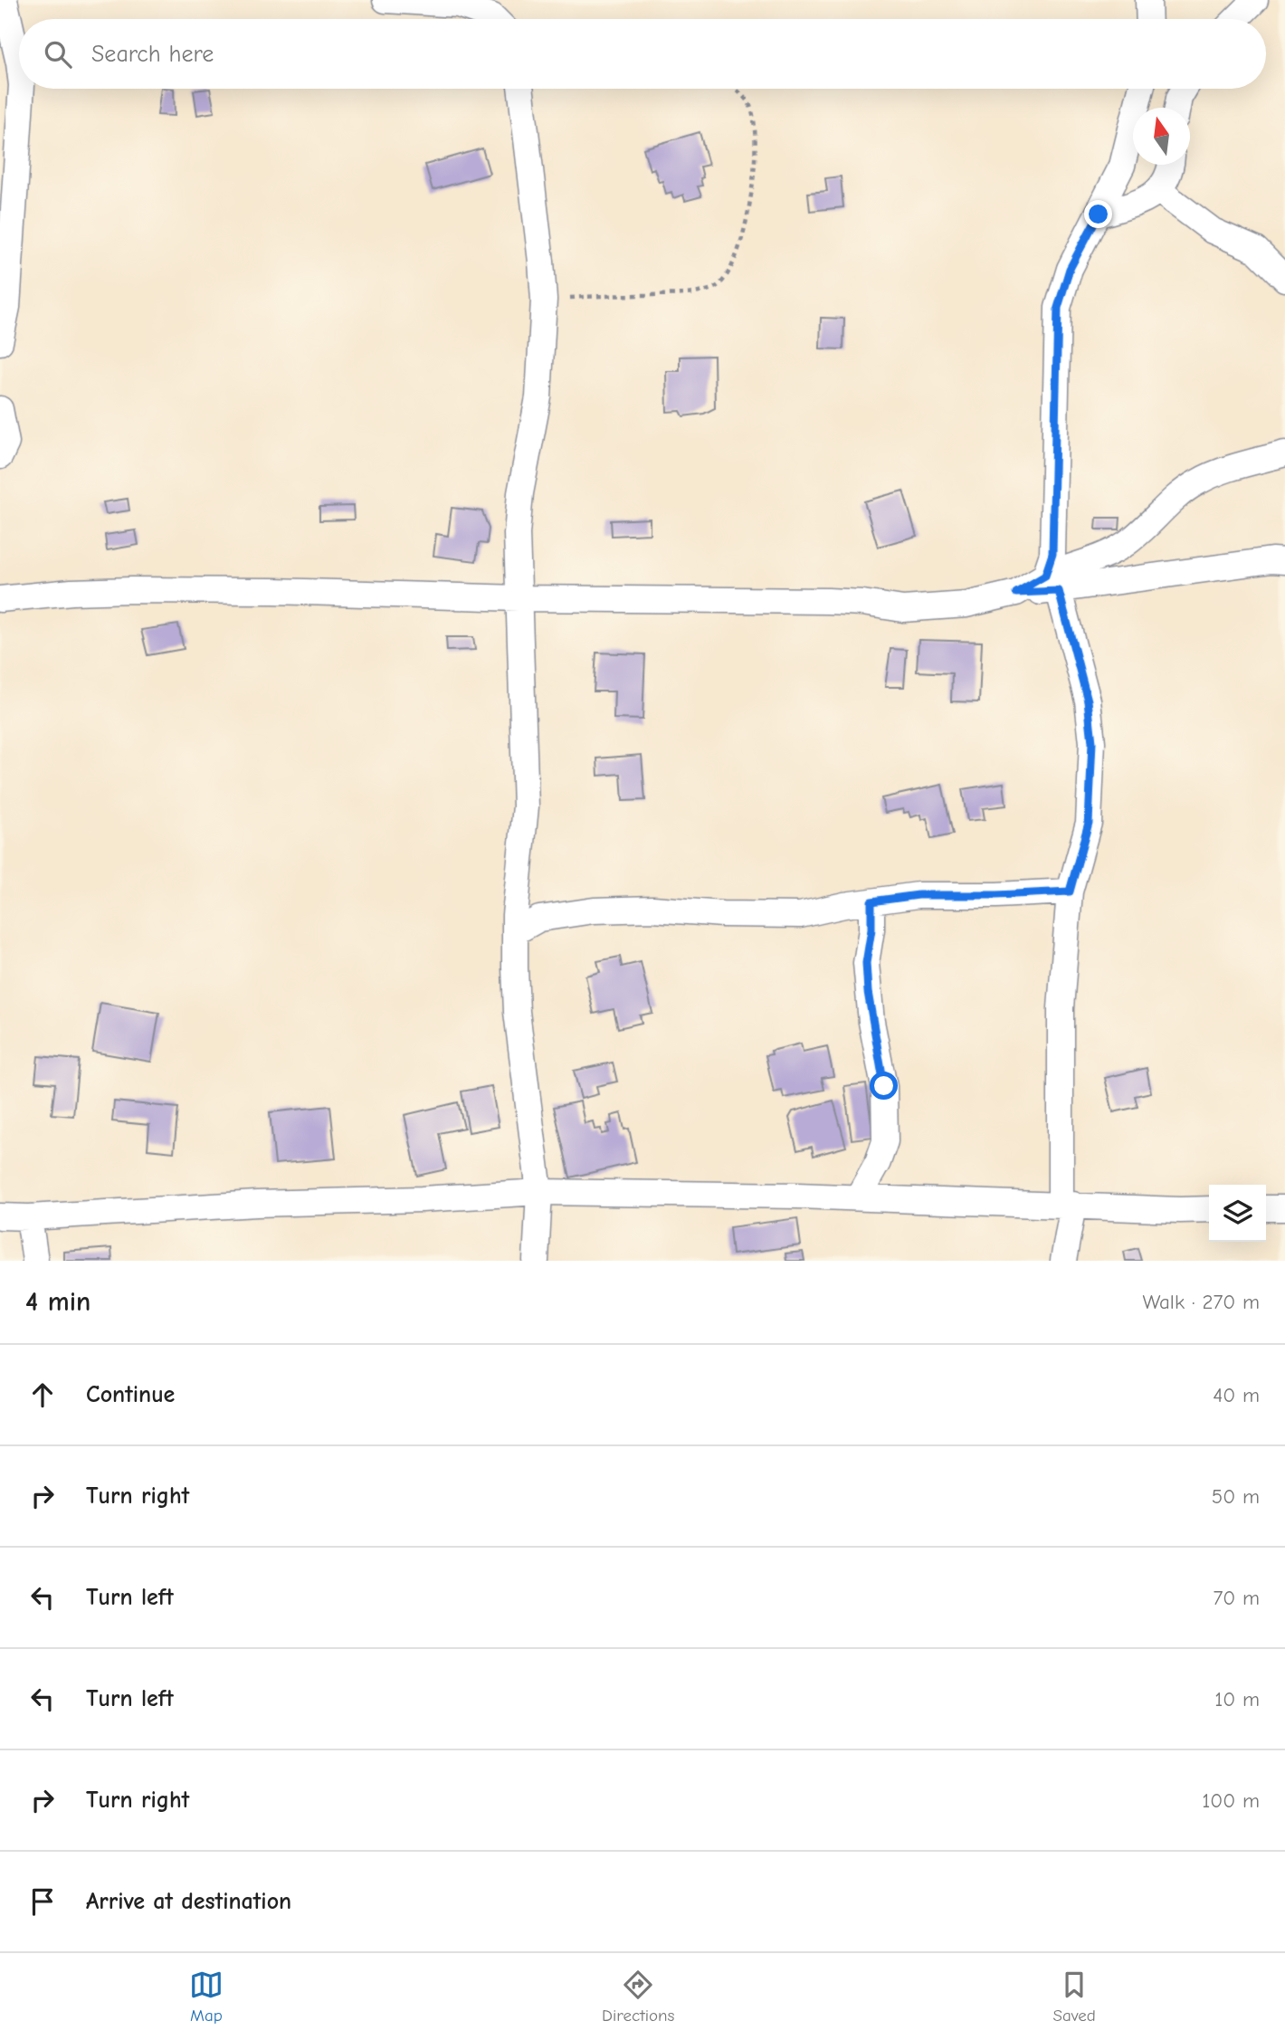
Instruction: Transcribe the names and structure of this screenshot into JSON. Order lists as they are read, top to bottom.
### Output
{
  "north": "top",
  "page": {
    "search": "Search here",
    "heading": ["4 min", "Walk · 270 m"],
    "list": [
      ["Continue", "40 m"],
      ["Turn right", "50 m"],
      ["Turn left", "70 m"],
      ["Turn left", "10 m"],
      ["Turn right", "100 m"],
      "Arrive at destination"
    ],
    "nav": ["Map", "Directions", "Saved"]
  }
}
